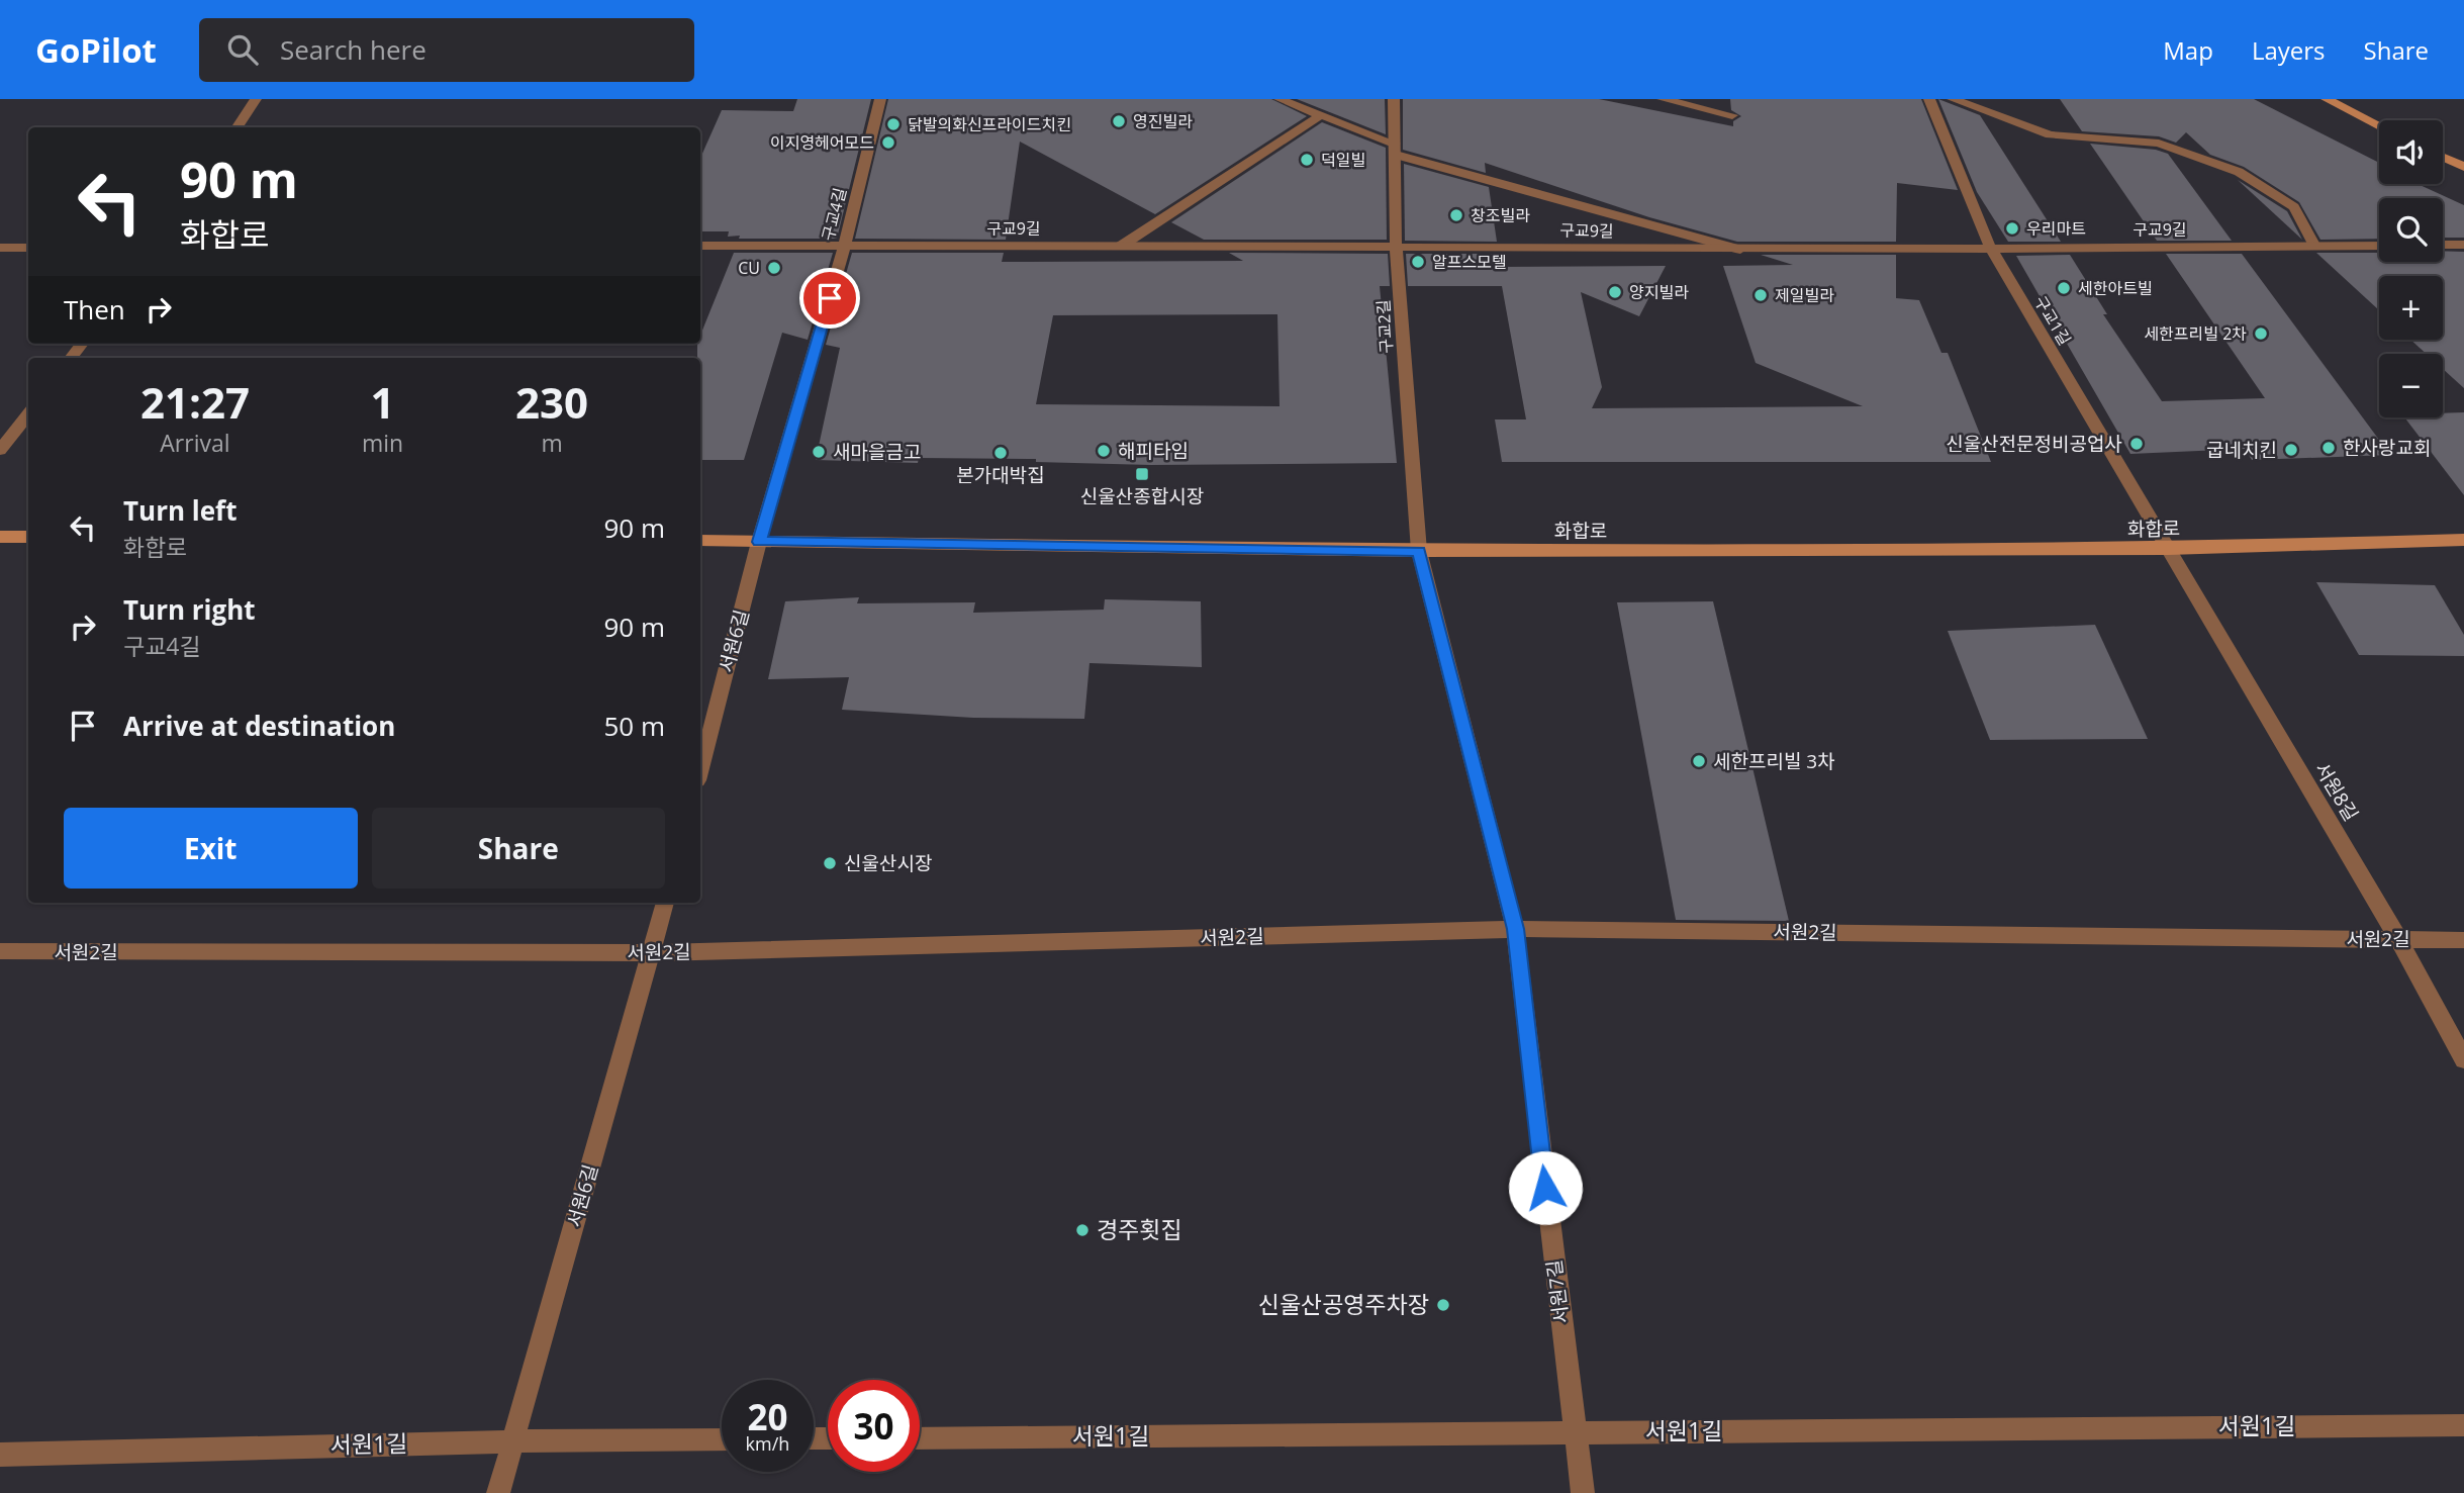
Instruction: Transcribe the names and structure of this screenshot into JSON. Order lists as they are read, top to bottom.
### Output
{
  "streets": {
    "main road": ["화합로"],
    "street": [
      "구교4길",
      "구교9길",
      "구교1길",
      "구교2길",
      "서원6길",
      "서원8길",
      "서원2길",
      "서원7길",
      "서원1길"
    ]
  },
  "crossings": [
    ["구교4길", "구교9길"],
    ["구교4길", "화합로"],
    ["구교4길", "서원6길"],
    ["구교9길", "구교1길"],
    ["구교9길", "구교2길"],
    ["구교1길", "화합로"],
    ["구교1길", "서원8길"],
    ["구교2길", "화합로"],
    ["구교2길", "서원7길"],
    ["화합로", "서원6길"],
    ["화합로", "서원8길"],
    ["화합로", "서원7길"],
    ["서원6길", "서원2길"],
    ["서원6길", "서원1길"],
    ["서원8길", "서원2길"],
    ["서원2길", "서원7길"],
    ["서원7길", "서원1길"]
  ],
  "places": {
    "other": [
      "영진빌라",
      "닭발의화신프라이드치킨",
      "이지영헤어모드",
      "덕일빌",
      "창조빌라",
      "우리마트",
      "알프스모텔",
      "CU",
      "세한아트빌",
      "양지빌라",
      "제일빌라",
      "세한프리빌 2차",
      "신울산전문정비공업사",
      "한사랑교회",
      "굽네치킨",
      "해피타임",
      "새마을금고",
      "본가대박집",
      "세한프리빌 3차",
      "신울산시장",
      "경주횟집",
      "신울산공영주차장"
    ],
    "transit": ["신울산종합시장"]
  },
  "page": {
    "header": "GoPilot",
    "search": "Search here",
    "nav": ["Map", "Layers", "Share"],
    "map_buttons": ["+", "−"],
    "turn": ["90 m", "화합로"],
    "then": "Then",
    "eta": [
      "21:27",
      "Arrival",
      "1",
      "min",
      "230",
      "m"
    ],
    "list": [
      {
        "name": "Turn left",
        "note": "화합로",
        "value": "90 m"
      },
      {
        "name": "Turn right",
        "note": "구교4길",
        "value": "90 m"
      },
      {
        "name": "Arrive at destination",
        "value": "50 m"
      }
    ],
    "buttons": ["Exit", "Share"],
    "speed": "20 km/h",
    "limit": "30"
  }
}
